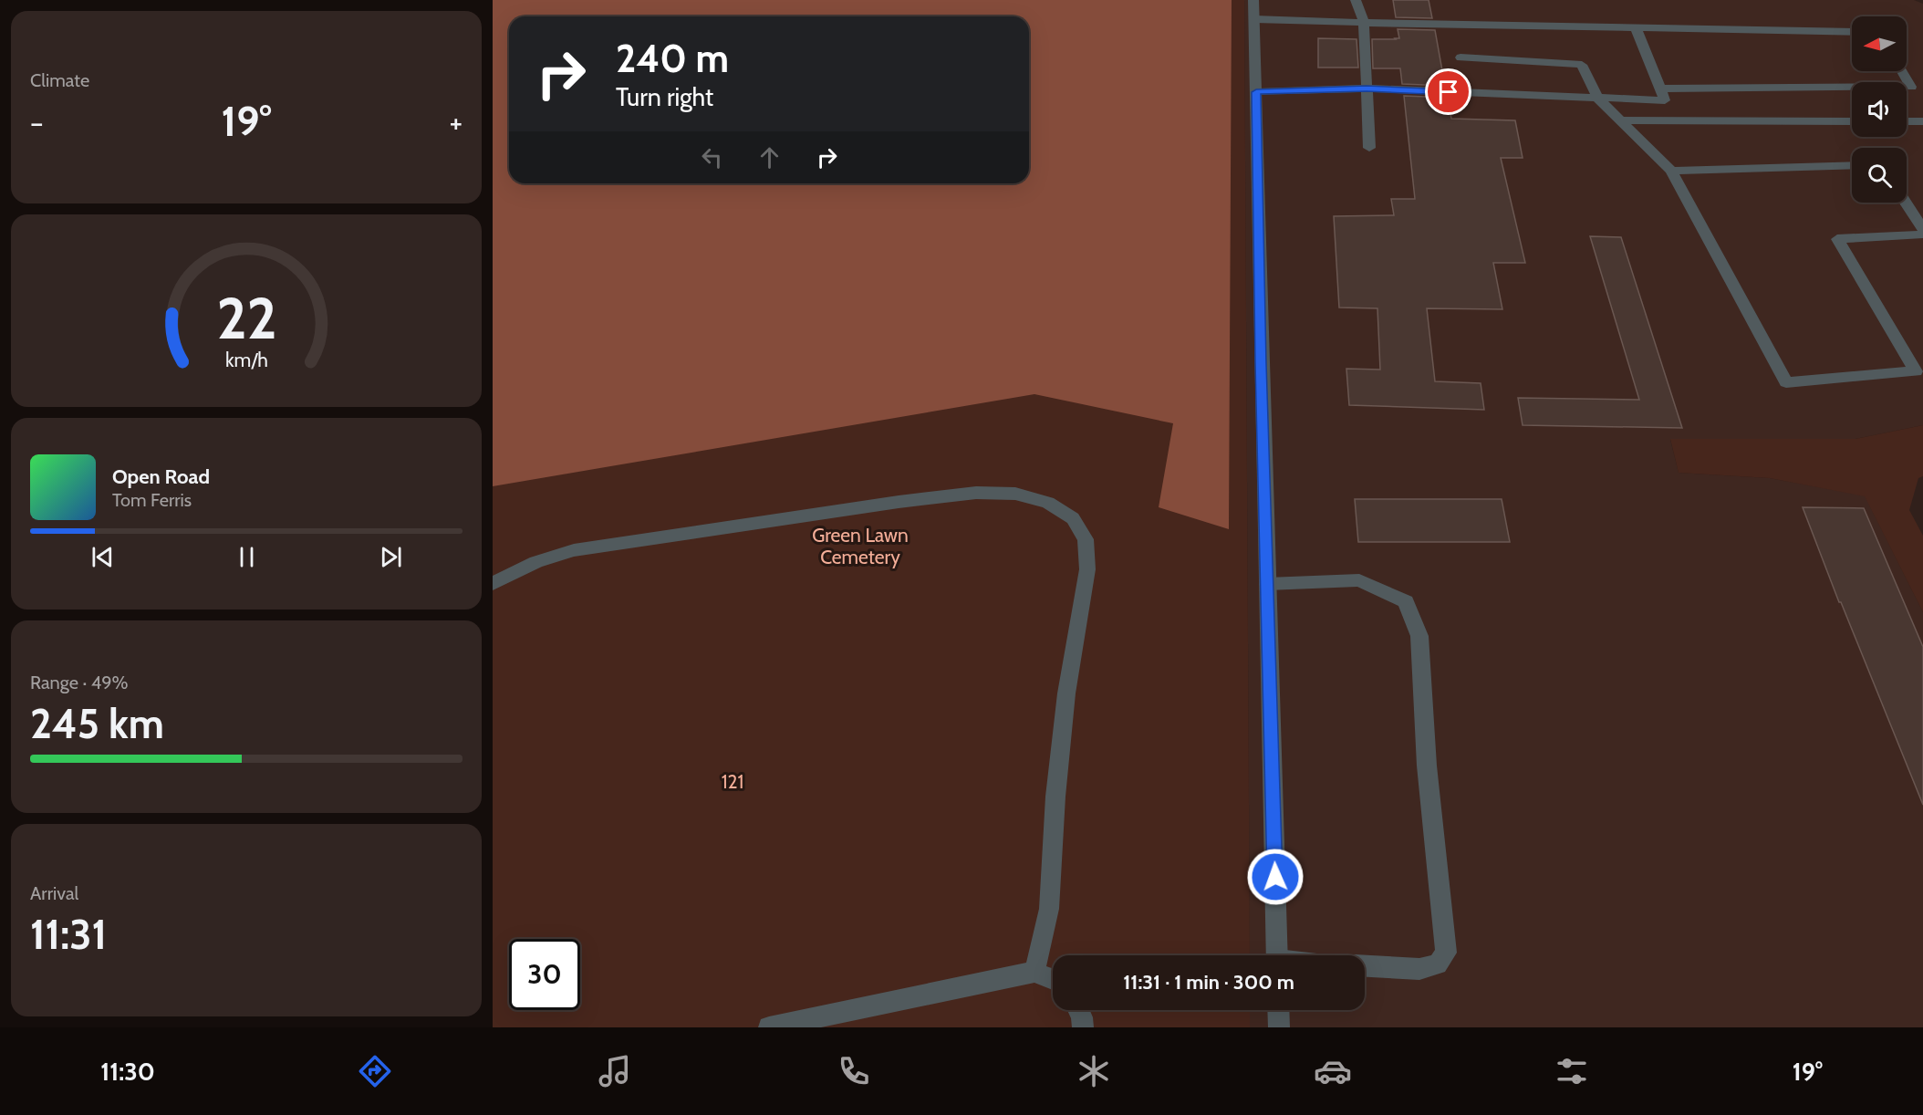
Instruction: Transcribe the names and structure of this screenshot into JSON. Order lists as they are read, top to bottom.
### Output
{
  "parks": ["Green Lawn Cemetery", "121"],
  "north": "left",
  "page": {
    "tile": [
      "Climate",
      ["Range · 49%", "245 km"],
      ["Arrival", "11:31"]
    ],
    "turn": ["240 m", "Turn right"],
    "heat": ["−", "19°", "+"],
    "song": ["Open Road", "Tom Ferris"],
    "limit": "30",
    "trip": "11:31 · 1 min · 300 m",
    "tabs": ["11:30", "19°"],
    "gauge": ["22", "km/h"]
  }
}
